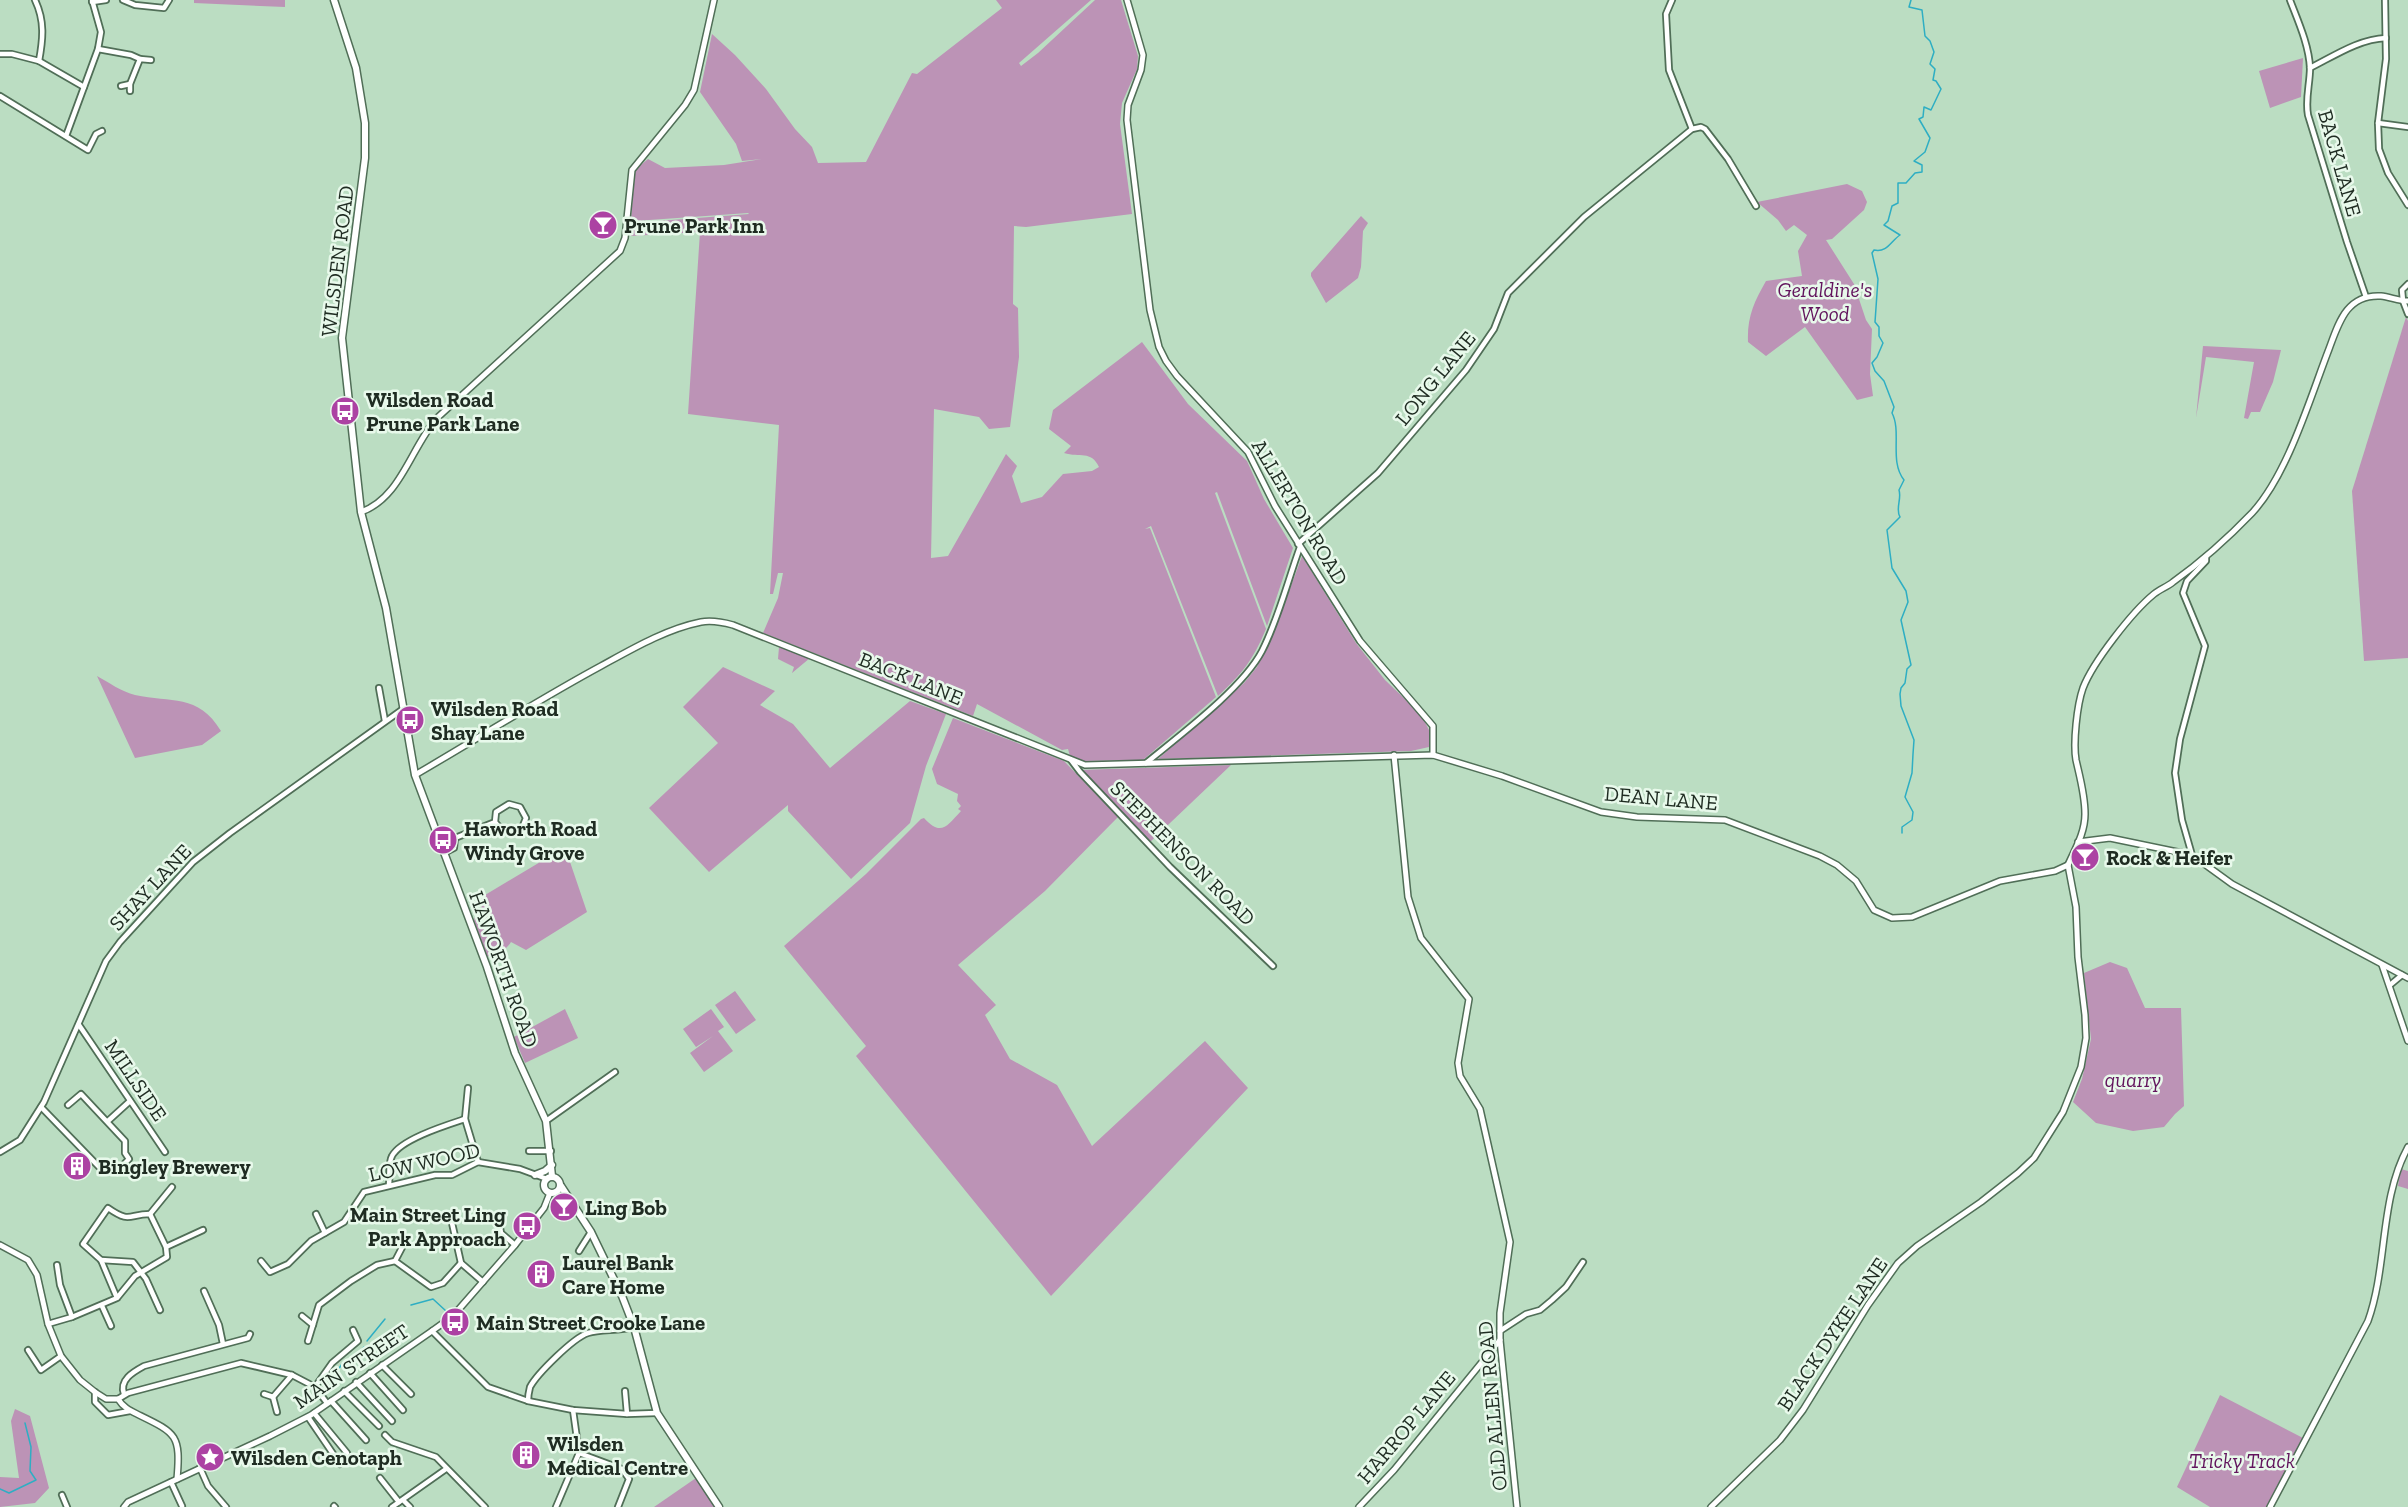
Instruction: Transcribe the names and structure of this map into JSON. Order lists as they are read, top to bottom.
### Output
{
  "streets": {
    "main road": ["WILSDEN ROAD", "HAWORTH ROAD"],
    "street": [
      "BACK LANE",
      "LONG LANE",
      "ALLERTON ROAD",
      "DEAN LANE",
      "STEPHENSON ROAD",
      "SHAY LANE",
      "MILLSIDE",
      "LOW WOOD",
      "BLACK DYKE LANE",
      "MAIN STREET",
      "OLD ALLEN ROAD",
      "HARROP LANE"
    ]
  },
  "crossings": [
    ["BACK LANE", "WILSDEN ROAD"],
    ["BACK LANE", "ALLERTON ROAD"],
    ["BACK LANE", "DEAN LANE"],
    ["BACK LANE", "STEPHENSON ROAD"],
    ["BACK LANE", "HAWORTH ROAD"],
    ["BACK LANE", "OLD ALLEN ROAD"],
    ["WILSDEN ROAD", "SHAY LANE"],
    ["WILSDEN ROAD", "HAWORTH ROAD"],
    ["LONG LANE", "ALLERTON ROAD"],
    ["ALLERTON ROAD", "DEAN LANE"],
    ["DEAN LANE", "BLACK DYKE LANE"],
    ["SHAY LANE", "MILLSIDE"],
    ["HAWORTH ROAD", "LOW WOOD"],
    ["HAWORTH ROAD", "MAIN STREET"],
    ["LOW WOOD", "MAIN STREET"],
    ["OLD ALLEN ROAD", "HARROP LANE"]
  ],
  "parks": ["Geraldine's Wood", "quarry", "Tricky Track"],
  "places": {
    "bar": ["Prune Park Inn", "Rock & Heifer", "Ling Bob"],
    "bus stop": [
      "Wilsden Road Prune Park Lane",
      "Wilsden Road Shay Lane",
      "Haworth Road Windy Grove",
      "Main Street Ling Park Approach",
      "Main Street Crooke Lane"
    ],
    "building": ["Bingley Brewery", "Laurel Bank Care Home", "Wilsden Medical Centre"],
    "place": ["Wilsden Cenotaph"]
  }
}
